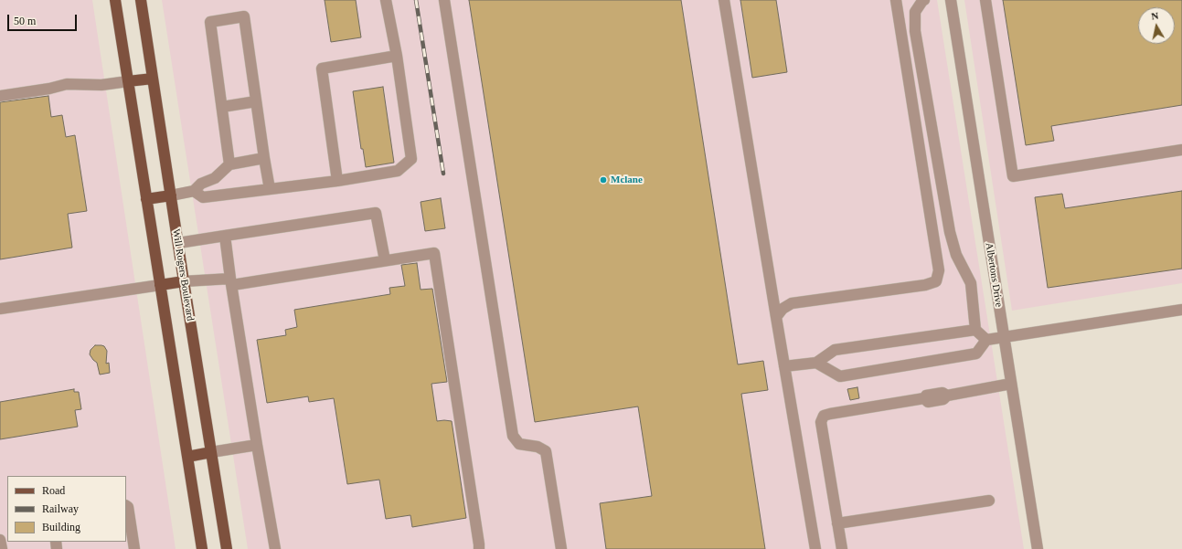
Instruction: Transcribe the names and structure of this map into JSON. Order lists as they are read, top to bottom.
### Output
{
  "streets": {
    "main road": ["Will Rogers Boulevard"],
    "street": ["Albertons Drive"]
  },
  "places": ["Mclane"],
  "legend": ["Road", "Railway", "Building"],
  "scale_bar": "50 m",
  "north": "top"
}
